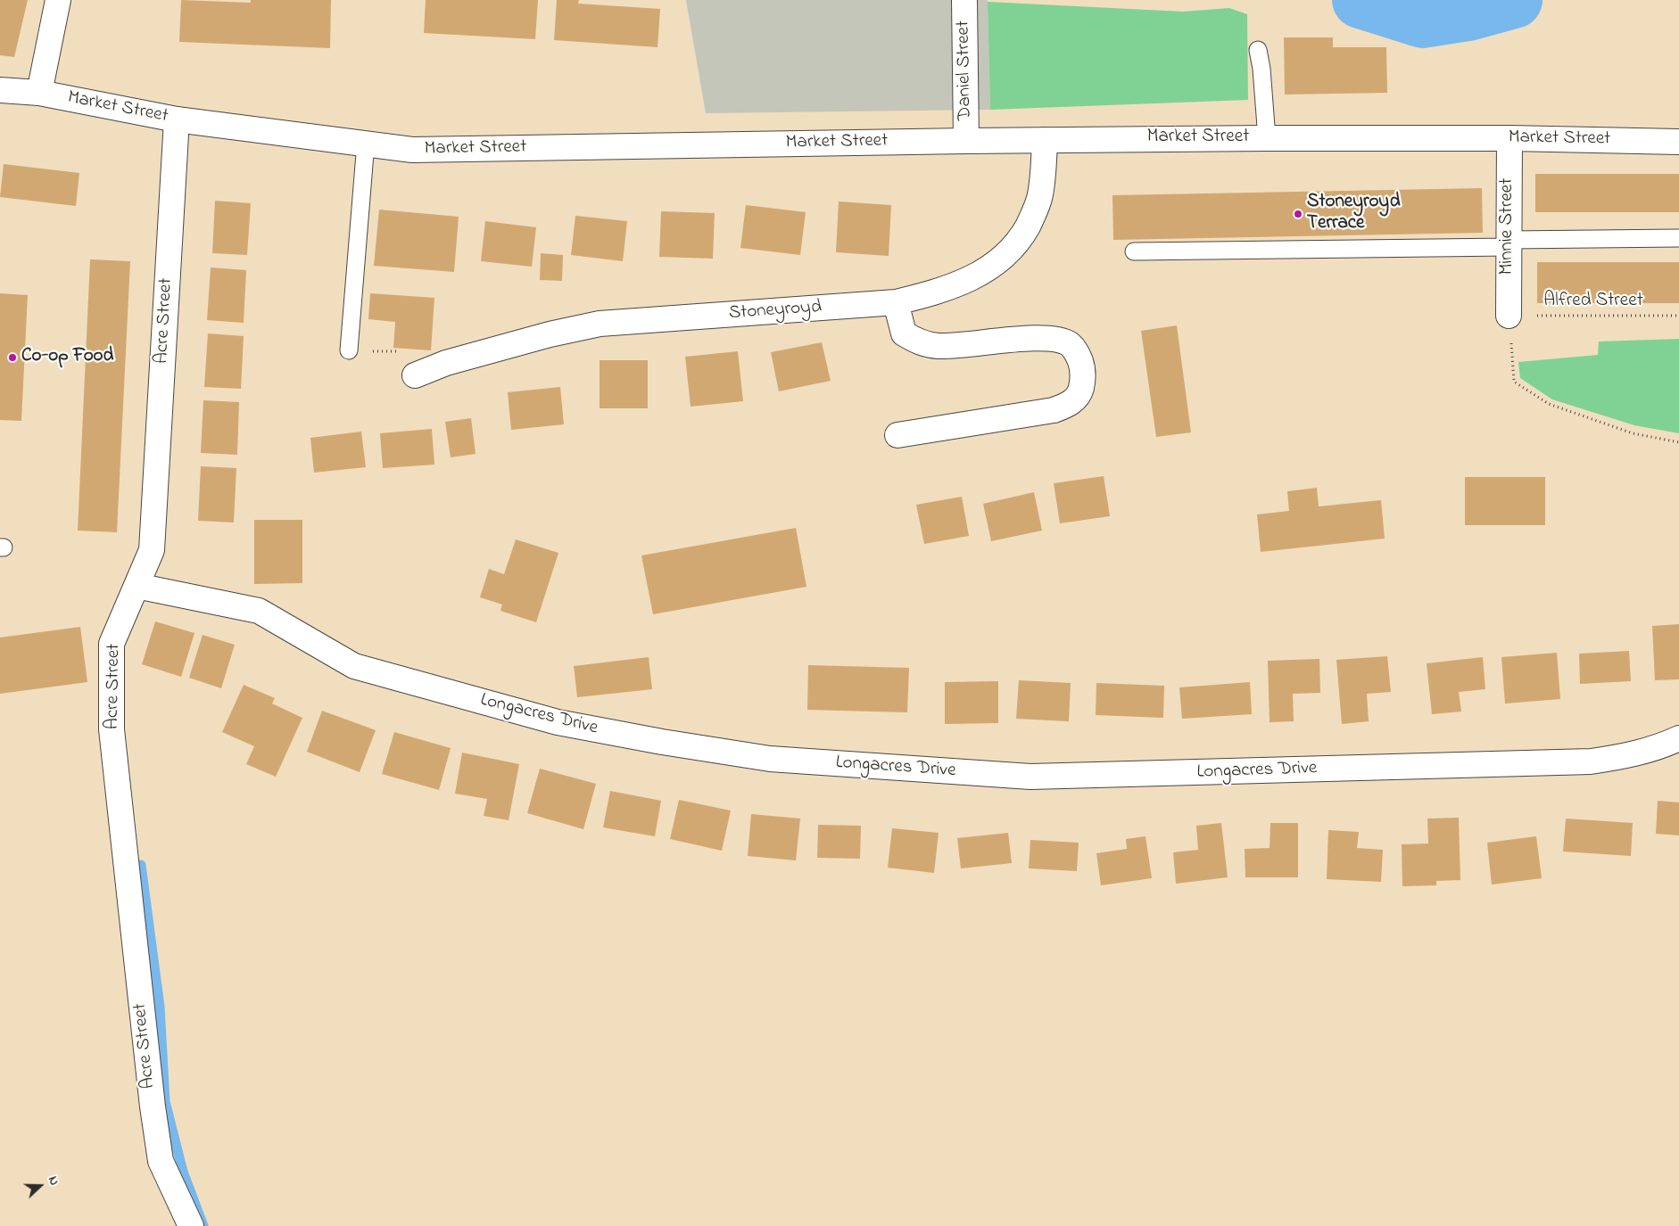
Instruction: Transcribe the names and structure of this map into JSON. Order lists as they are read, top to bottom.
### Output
{
  "streets": {
    "street": [
      "Daniel Street",
      "Market Street",
      "Minnie Street",
      "Stoneyroyd",
      "Acre Street",
      "Longacres Drive"
    ],
    "path": ["Alfred Street"]
  },
  "crossings": [
    ["Daniel Street", "Market Street"],
    ["Market Street", "Minnie Street"],
    ["Market Street", "Stoneyroyd"],
    ["Market Street", "Acre Street"],
    ["Minnie Street", "Alfred Street"],
    ["Acre Street", "Longacres Drive"]
  ],
  "places": ["Stoneyroyd Terrace", "Co-op Food"],
  "north": "right"
}
